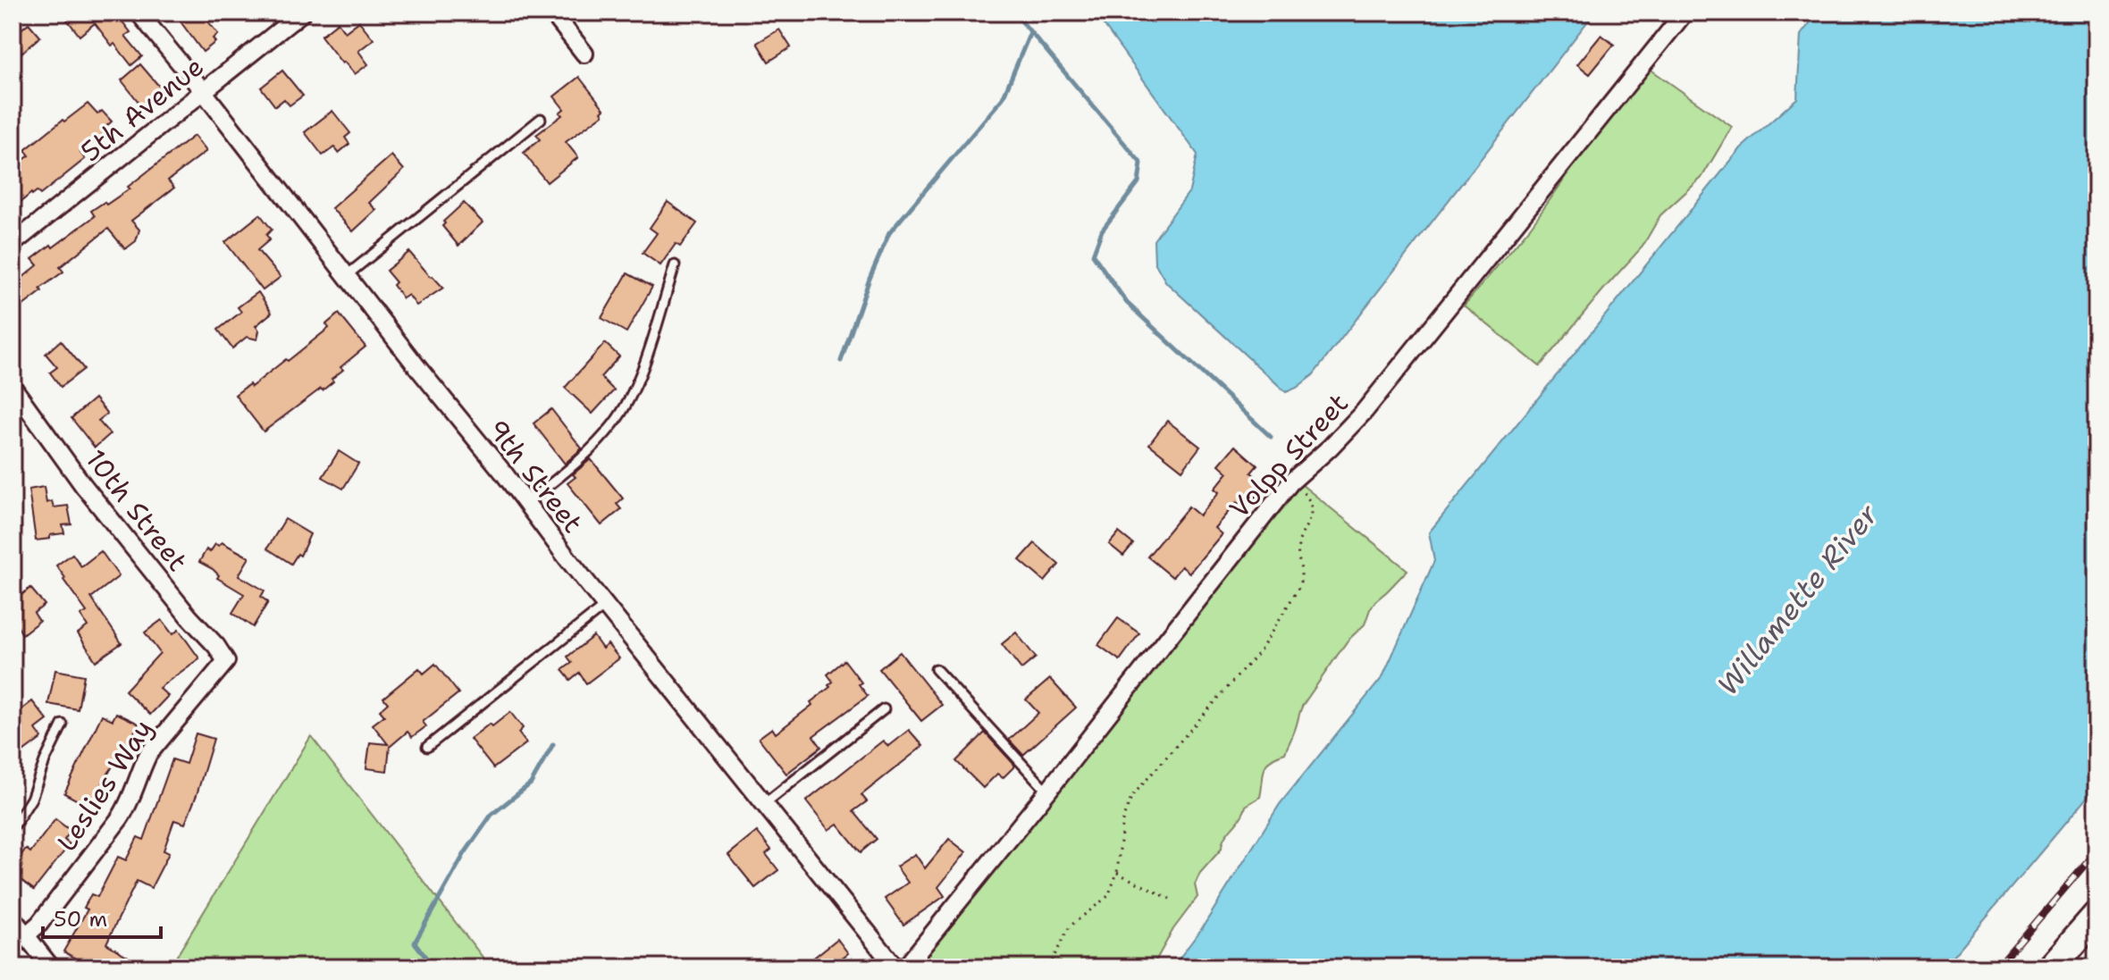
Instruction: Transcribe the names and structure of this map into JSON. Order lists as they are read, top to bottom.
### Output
{
  "streets": {
    "street": [
      "5th Avenue",
      "Volpp Street",
      "9th Street",
      "10th Street",
      "Leslies Way"
    ]
  },
  "crossings": [
    ["5th Avenue", "9th Street"],
    ["10th Street", "Leslies Way"]
  ],
  "water": ["Willamette River"],
  "scale_bar": "50 m"
}
